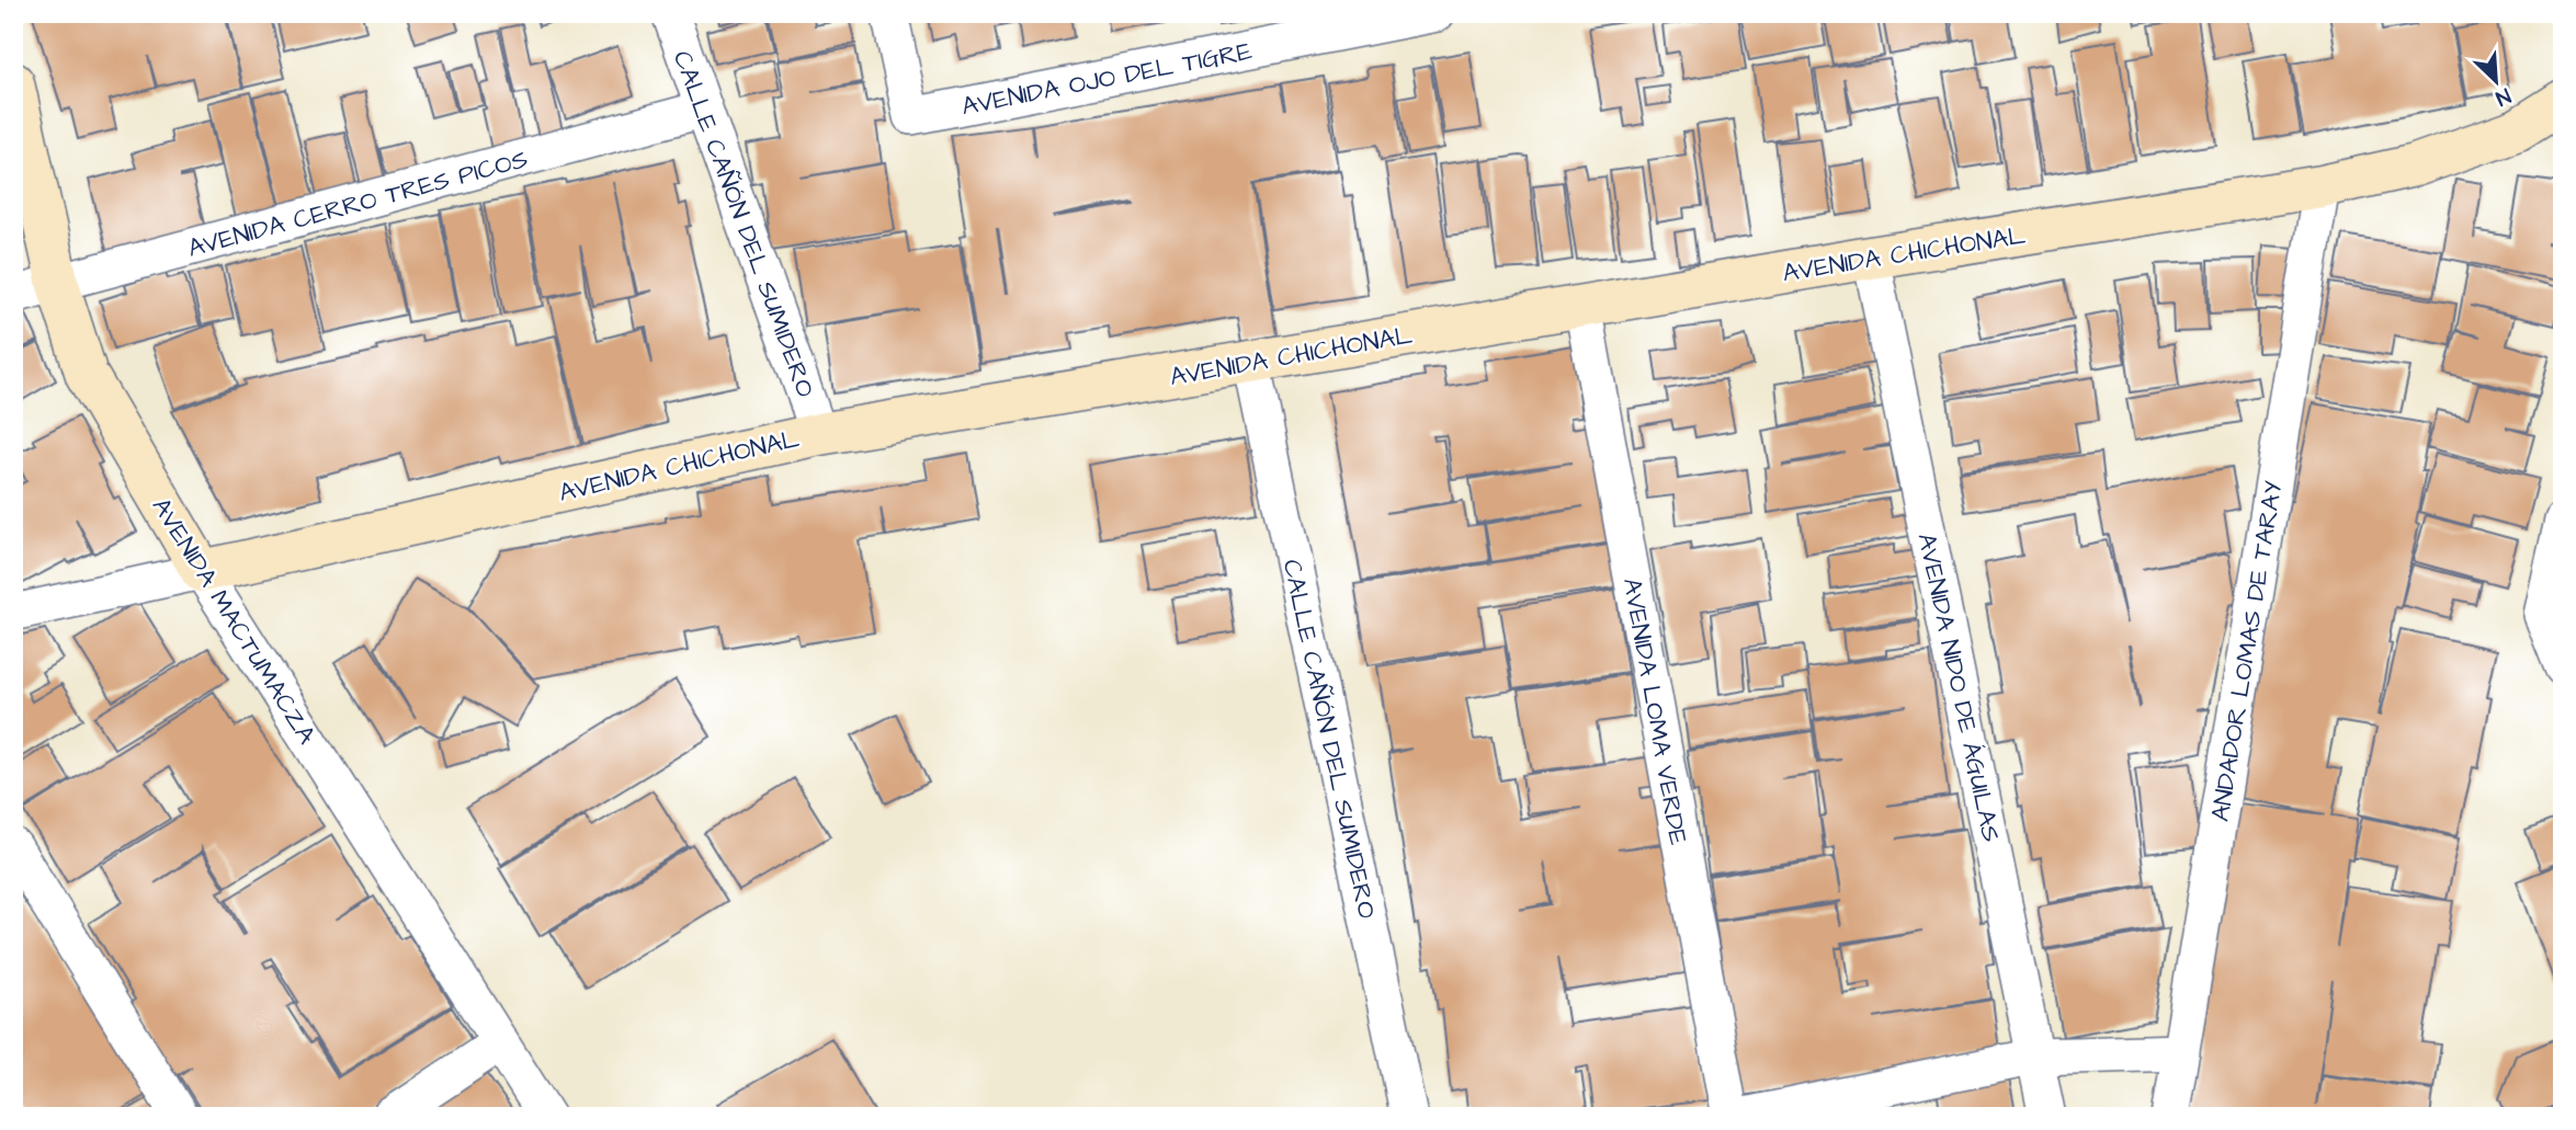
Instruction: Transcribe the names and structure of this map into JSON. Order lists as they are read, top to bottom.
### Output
{
  "streets": {
    "street": [
      "AVENIDA OJO DEL TIGRE",
      "AVENIDA CERRO TRES PICOS",
      "CALLE CAÑÓN DEL SUMIDERO",
      "AVENIDA CHICHONAL",
      "AVENIDA MACTUMACZA",
      "ANDADOR LOMAS DE TARAY",
      "AVENIDA NIDO DE ÁGUILAS",
      "AVENIDA LOMA VERDE"
    ]
  },
  "crossings": [
    ["AVENIDA CERRO TRES PICOS", "CALLE CAÑÓN DEL SUMIDERO"],
    ["AVENIDA CERRO TRES PICOS", "AVENIDA MACTUMACZA"],
    ["CALLE CAÑÓN DEL SUMIDERO", "AVENIDA CHICHONAL"],
    ["AVENIDA CHICHONAL", "AVENIDA MACTUMACZA"],
    ["AVENIDA CHICHONAL", "ANDADOR LOMAS DE TARAY"],
    ["AVENIDA CHICHONAL", "AVENIDA NIDO DE ÁGUILAS"],
    ["AVENIDA CHICHONAL", "AVENIDA LOMA VERDE"]
  ],
  "north": "bottom right"
}
